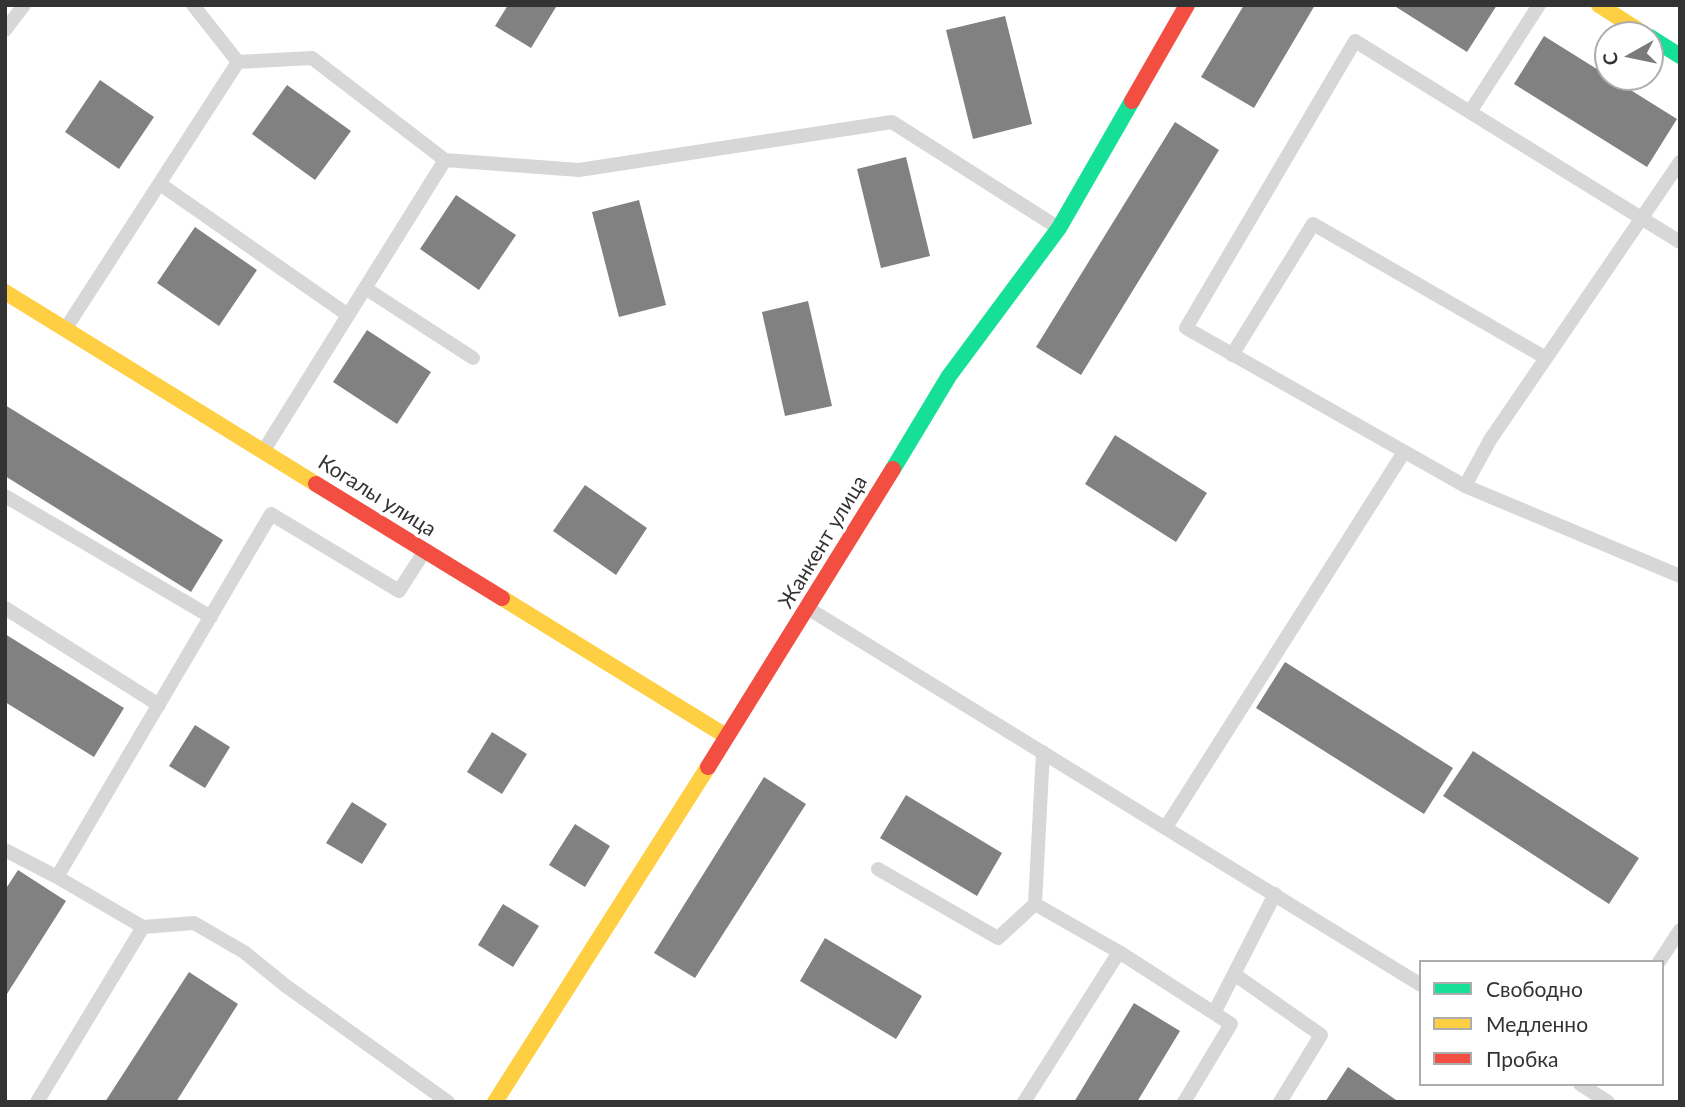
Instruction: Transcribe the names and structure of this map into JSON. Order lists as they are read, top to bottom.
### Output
{
  "streets": {
    "street": ["Когалы улица", "Жанкент улица"]
  },
  "crossings": [
    ["Когалы улица", "Жанкент улица"]
  ],
  "legend": ["Свободно", "Медленно", "Пробка"],
  "north": "left"
}
